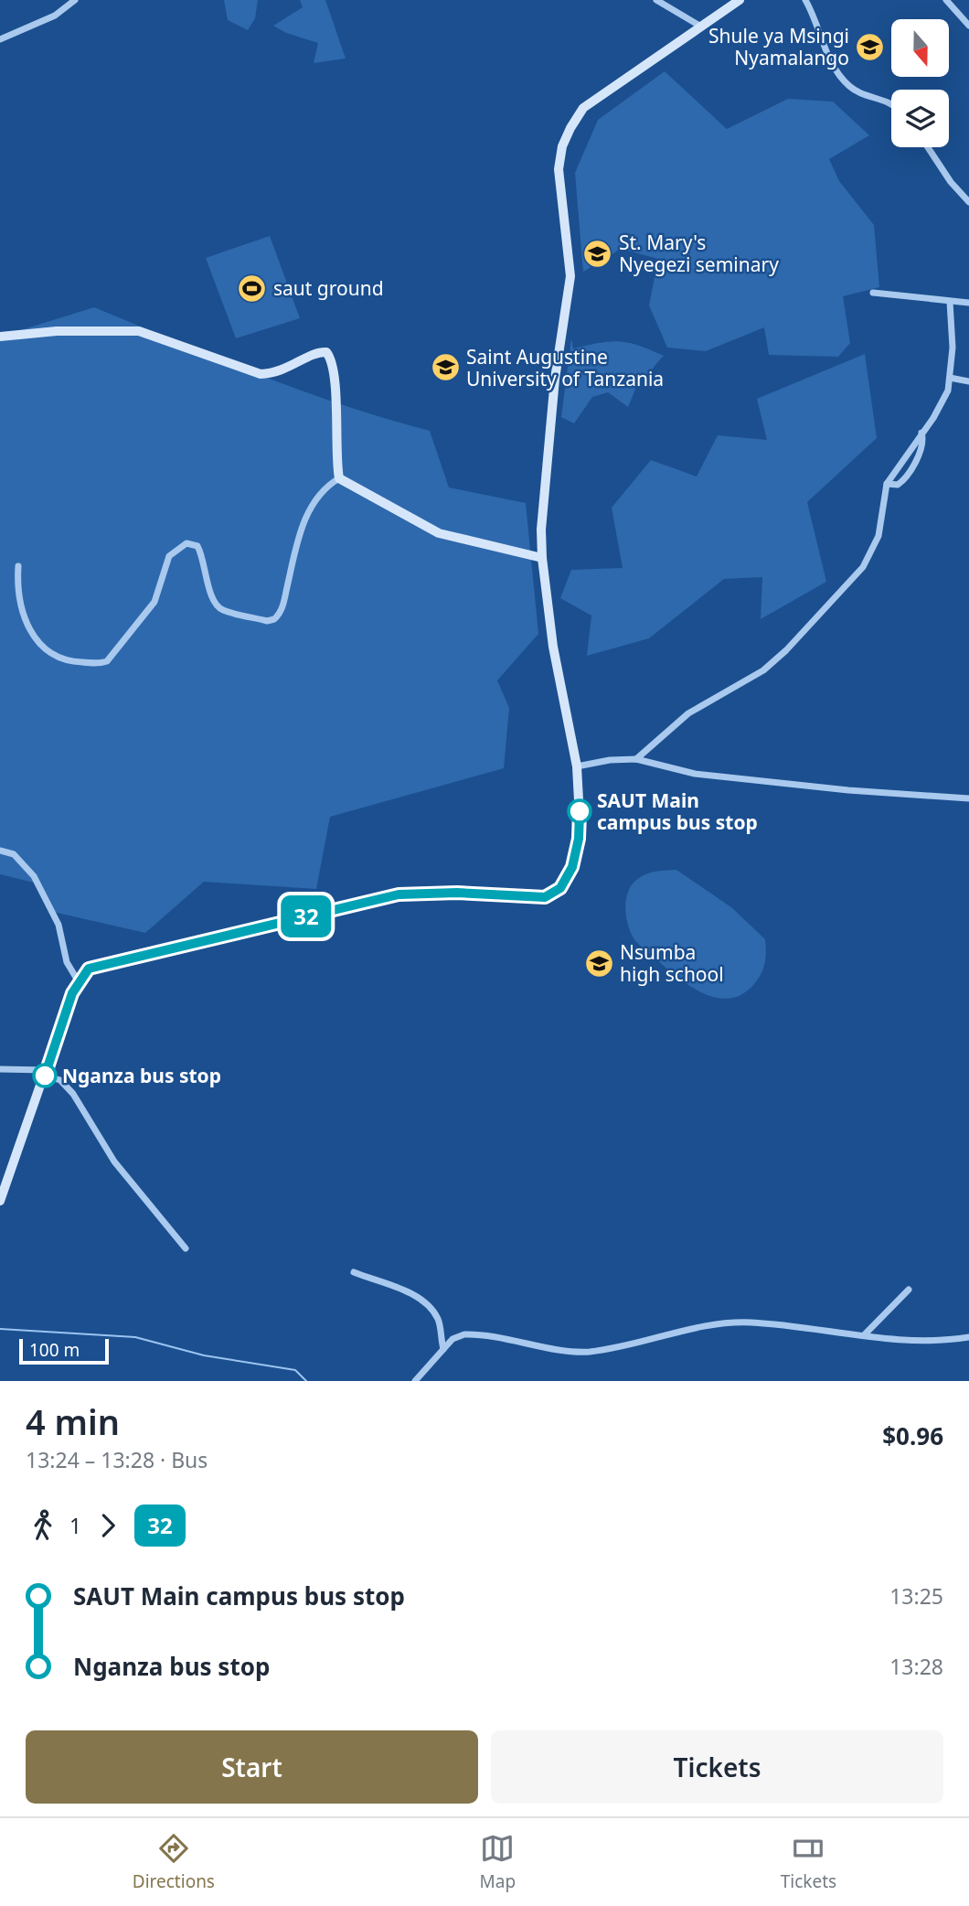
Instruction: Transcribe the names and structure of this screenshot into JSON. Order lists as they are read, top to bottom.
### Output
{
  "places": {
    "school or university": [
      "Shule ya Msingi Nyamalango",
      "St. Mary's Nyegezi seminary",
      "Saint Augustine University of Tanzania",
      "Nsumba high school"
    ],
    "sports": ["saut ground"],
    "other": ["SAUT Main campus bus stop", "Nganza bus stop"]
  },
  "lines": ["bus line 32"],
  "scale_bar": "100 m",
  "north": "bottom",
  "page": {
    "on_map": "32",
    "scale": "100 m",
    "heading": ["4 min", "13:24 – 13:28 · Bus", "$0.96"],
    "legs": ["1", "32"],
    "list": [
      {
        "name": "SAUT Main campus bus stop",
        "value": "13:25"
      },
      {
        "name": "Nganza bus stop",
        "value": "13:28"
      }
    ],
    "buttons": ["Start", "Tickets"],
    "tabs": ["Directions", "Map", "Tickets"]
  }
}
